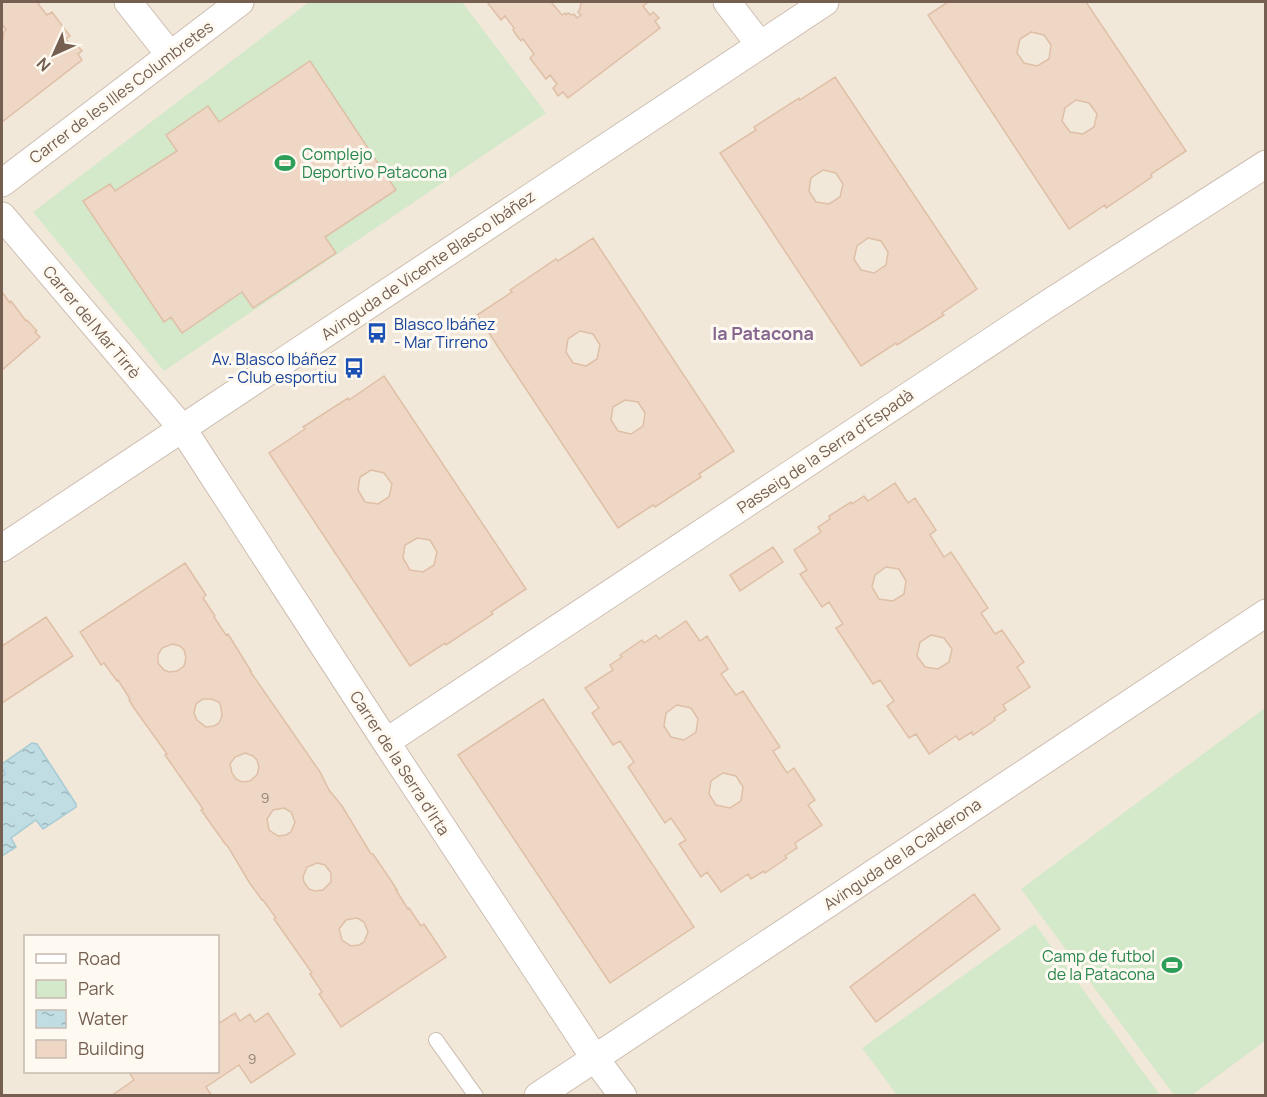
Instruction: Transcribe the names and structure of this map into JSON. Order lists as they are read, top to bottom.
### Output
{
  "streets": {
    "street": [
      "Carrer de les Illes Columbretes",
      "Avinguda de Vicente Blasco Ibáñez",
      "Carrer del Mar Tirrè",
      "Passeig de la Serra d'Espadà",
      "Carrer de la Serra d'Irta",
      "Avinguda de la Calderona"
    ]
  },
  "crossings": [
    ["Avinguda de Vicente Blasco Ibáñez", "Carrer del Mar Tirrè"],
    ["Avinguda de Vicente Blasco Ibáñez", "Carrer de la Serra d'Irta"],
    ["Carrer del Mar Tirrè", "Carrer de la Serra d'Irta"],
    ["Passeig de la Serra d'Espadà", "Carrer de la Serra d'Irta"],
    ["Carrer de la Serra d'Irta", "Avinguda de la Calderona"]
  ],
  "districts": ["la Patacona"],
  "places": {
    "sports": ["Complejo Deportivo Patacona", "Camp de futbol de la Patacona"],
    "bus stop": ["Blasco Ibáñez - Mar Tirreno", "Av. Blasco Ibáñez - Club esportiu"]
  },
  "house_numbers": ["9", "9"],
  "legend": [
    "Road",
    "Park",
    "Water",
    "Building"
  ],
  "north": "bottom left"
}
